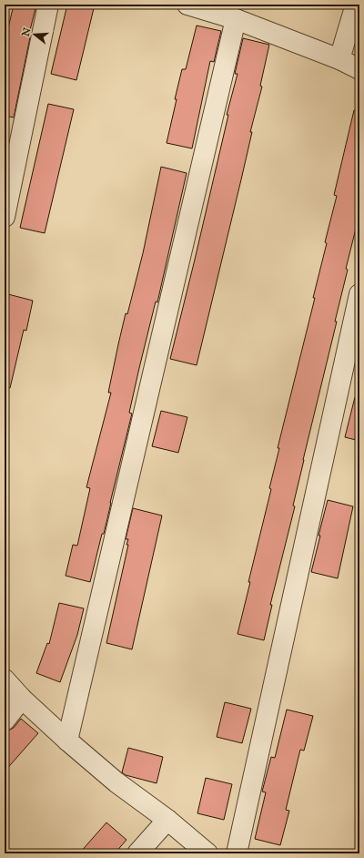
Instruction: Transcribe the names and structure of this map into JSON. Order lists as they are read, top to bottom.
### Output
{
  "north": "left"
}
